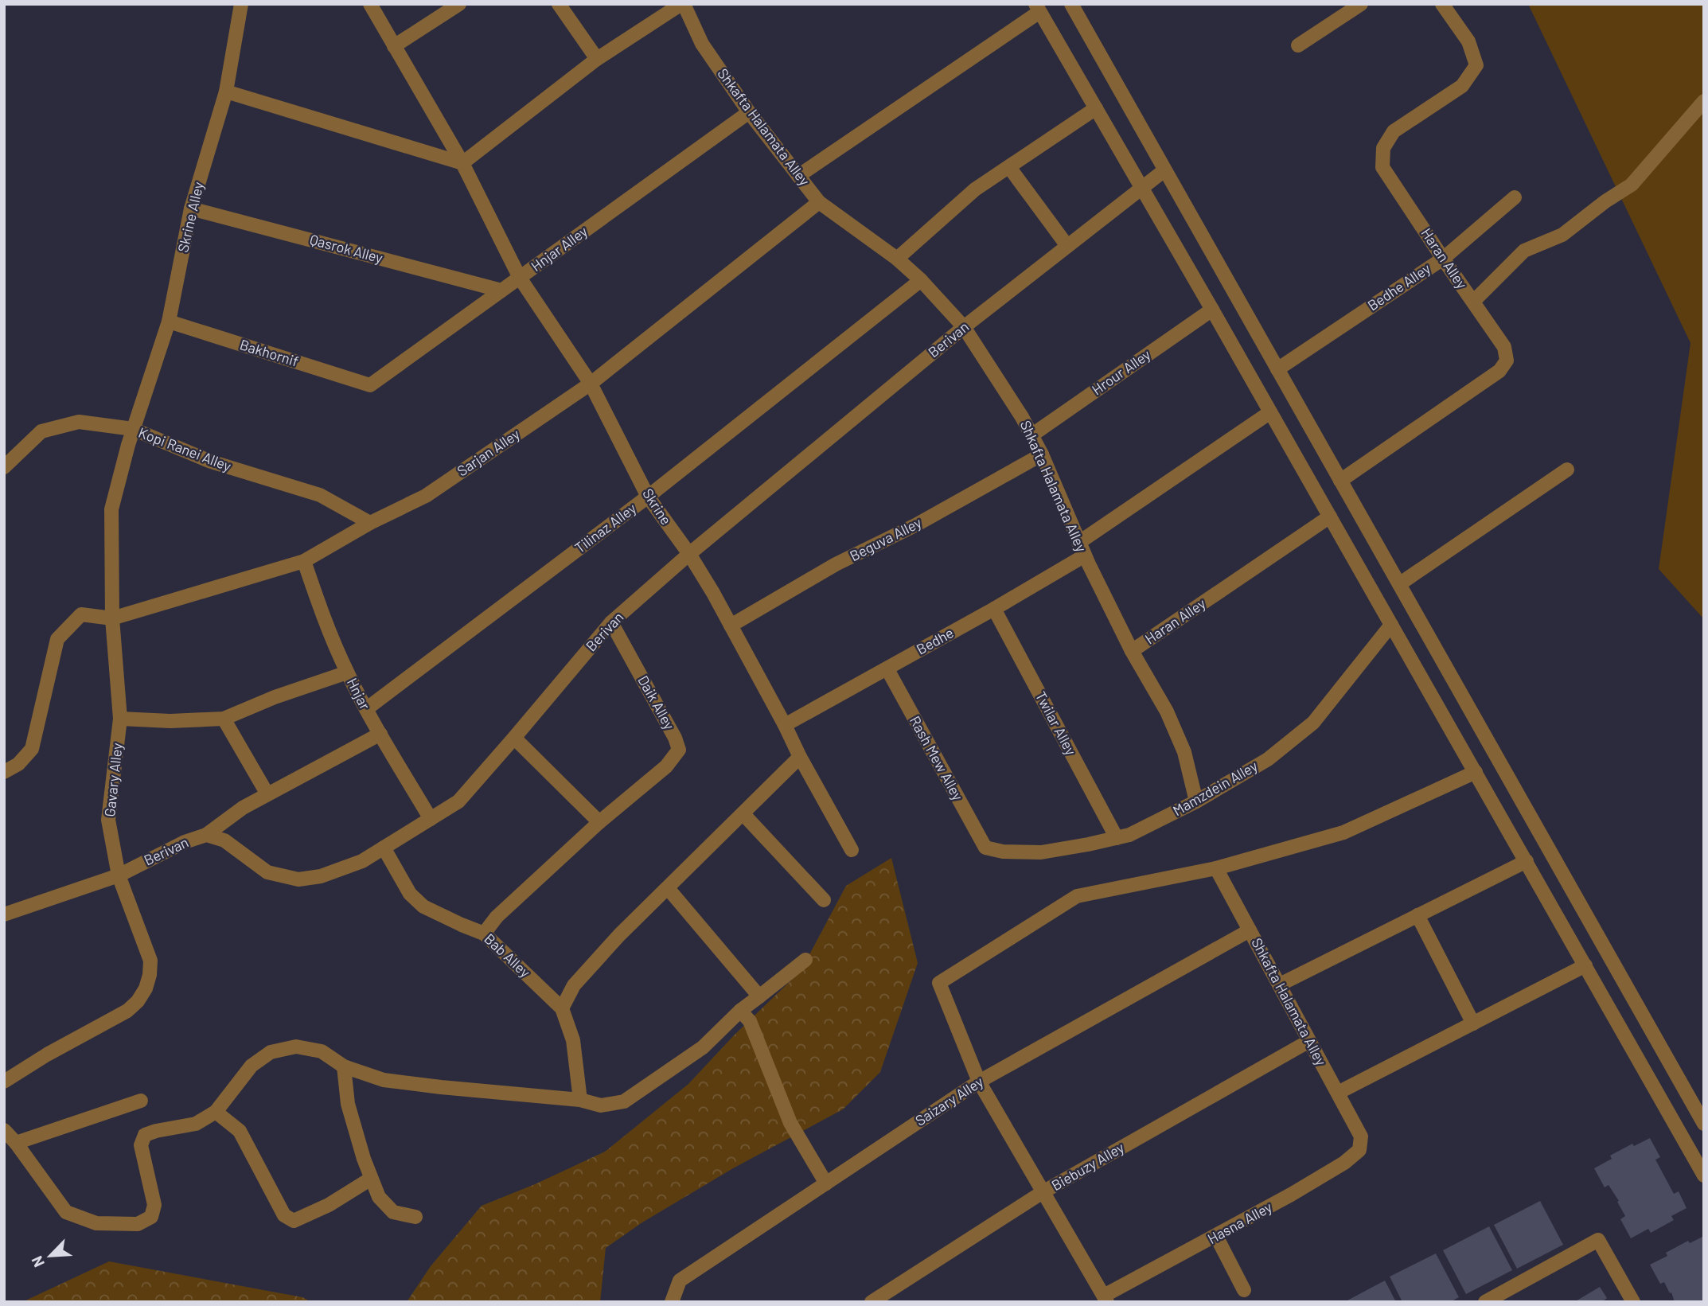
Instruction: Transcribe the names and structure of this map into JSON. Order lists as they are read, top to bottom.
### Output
{
  "streets": {
    "street": [
      "Shkafta Halamata Alley",
      "Skrine Alley",
      "Qasrok Alley",
      "Hnjar Alley",
      "Haran Alley",
      "Bedhe Alley",
      "Berivan",
      "Bakhornif",
      "Hrour Alley",
      "Kopi Ranei Alley",
      "Sarjan Alley",
      "Skrine",
      "Tilinaz Alley",
      "Beguva Alley",
      "Bedhe",
      "Hnjar",
      "Daik Alley",
      "Twilar Alley",
      "Rash Mew Alley",
      "Gavary Alley",
      "Mamzdein Alley",
      "Bab Alley",
      "Saizary Alley",
      "Biebuzy Alley",
      "Hasna Alley"
    ]
  },
  "crossings": [
    ["Shkafta Halamata Alley", "Hnjar Alley"],
    ["Shkafta Halamata Alley", "Haran Alley"],
    ["Shkafta Halamata Alley", "Berivan"],
    ["Shkafta Halamata Alley", "Hrour Alley"],
    ["Shkafta Halamata Alley", "Sarjan Alley"],
    ["Shkafta Halamata Alley", "Tilinaz Alley"],
    ["Shkafta Halamata Alley", "Beguva Alley"],
    ["Shkafta Halamata Alley", "Bedhe"],
    ["Shkafta Halamata Alley", "Mamzdein Alley"],
    ["Shkafta Halamata Alley", "Saizary Alley"],
    ["Shkafta Halamata Alley", "Biebuzy Alley"],
    ["Shkafta Halamata Alley", "Hasna Alley"],
    ["Skrine Alley", "Qasrok Alley"],
    ["Skrine Alley", "Bakhornif"],
    ["Skrine Alley", "Kopi Ranei Alley"],
    ["Skrine Alley", "Gavary Alley"],
    ["Qasrok Alley", "Hnjar Alley"],
    ["Hnjar Alley", "Bakhornif"],
    ["Hnjar Alley", "Skrine"],
    ["Haran Alley", "Bedhe Alley"],
    ["Berivan", "Skrine"],
    ["Berivan", "Hnjar"],
    ["Berivan", "Daik Alley"],
    ["Berivan", "Gavary Alley"],
    ["Berivan", "Bab Alley"],
    ["Kopi Ranei Alley", "Sarjan Alley"],
    ["Kopi Ranei Alley", "Gavary Alley"],
    ["Sarjan Alley", "Skrine"],
    ["Sarjan Alley", "Hnjar"],
    ["Sarjan Alley", "Gavary Alley"],
    ["Skrine", "Tilinaz Alley"],
    ["Skrine", "Beguva Alley"],
    ["Skrine", "Bedhe"],
    ["Tilinaz Alley", "Hnjar"],
    ["Bedhe", "Twilar Alley"],
    ["Bedhe", "Rash Mew Alley"],
    ["Daik Alley", "Bab Alley"],
    ["Twilar Alley", "Mamzdein Alley"],
    ["Rash Mew Alley", "Mamzdein Alley"]
  ],
  "north": "bottom left"
}
